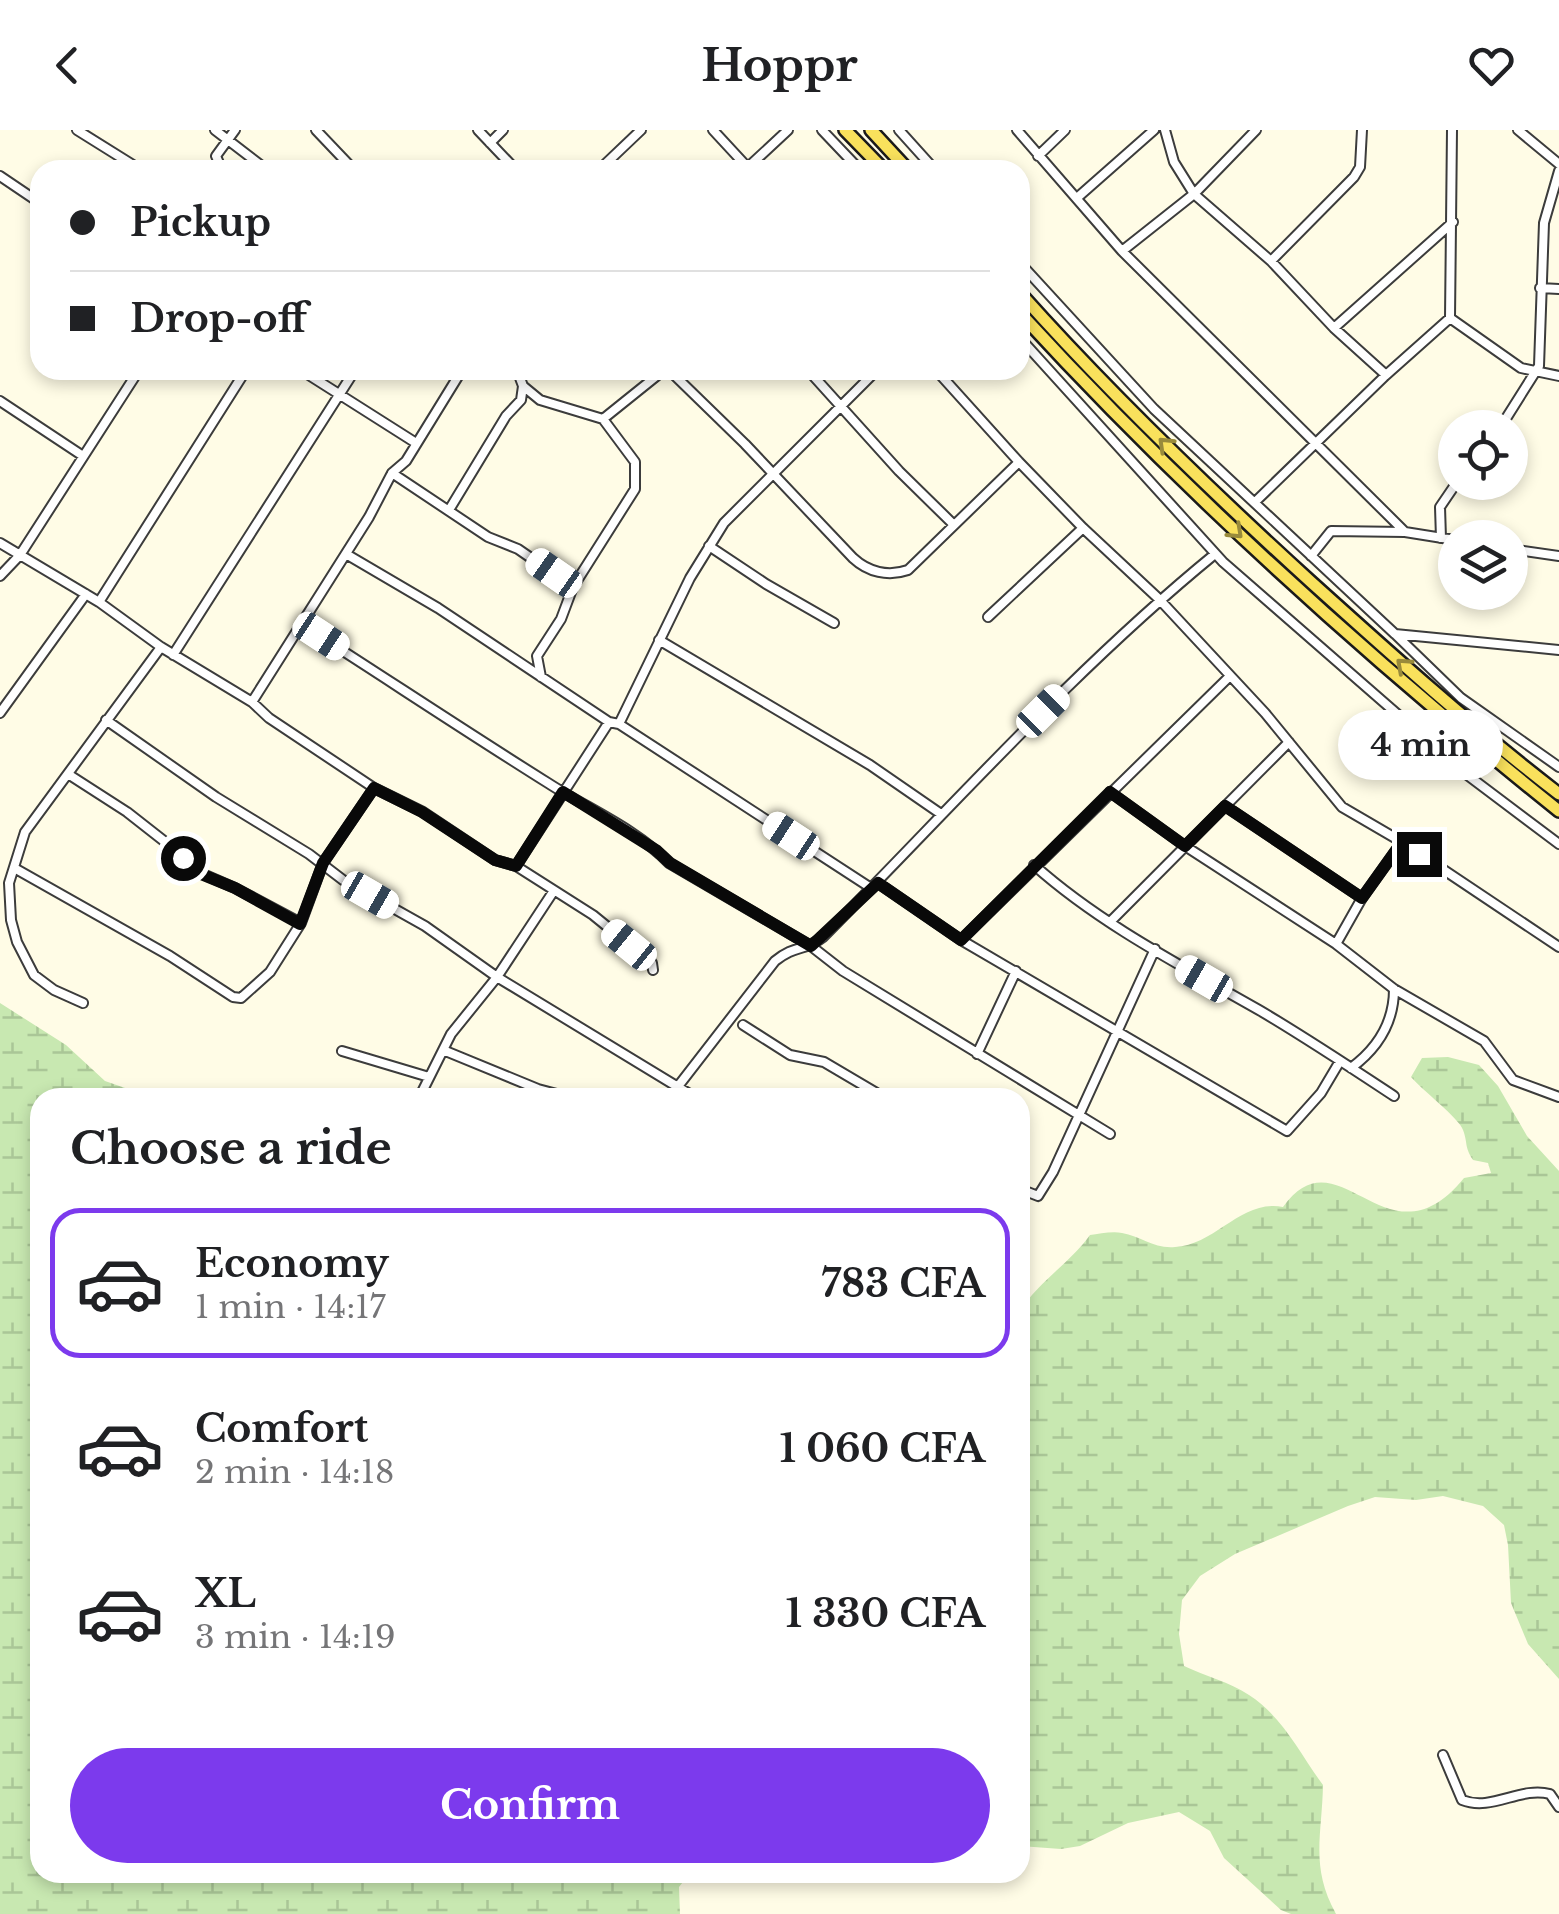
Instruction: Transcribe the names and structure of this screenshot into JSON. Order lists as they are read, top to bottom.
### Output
{
  "page": {
    "header": "Hoppr",
    "banner": ["Pickup", "Drop-off"],
    "bubble": "4 min",
    "heading": "Choose a ride",
    "list": [
      {
        "name": "Economy",
        "note": "1 min · 14:17",
        "value": "783 CFA"
      },
      {
        "name": "Comfort",
        "note": "2 min · 14:18",
        "value": "1 060 CFA"
      },
      {
        "name": "XL",
        "note": "3 min · 14:19",
        "value": "1 330 CFA"
      }
    ],
    "buttons": "Confirm"
  }
}
